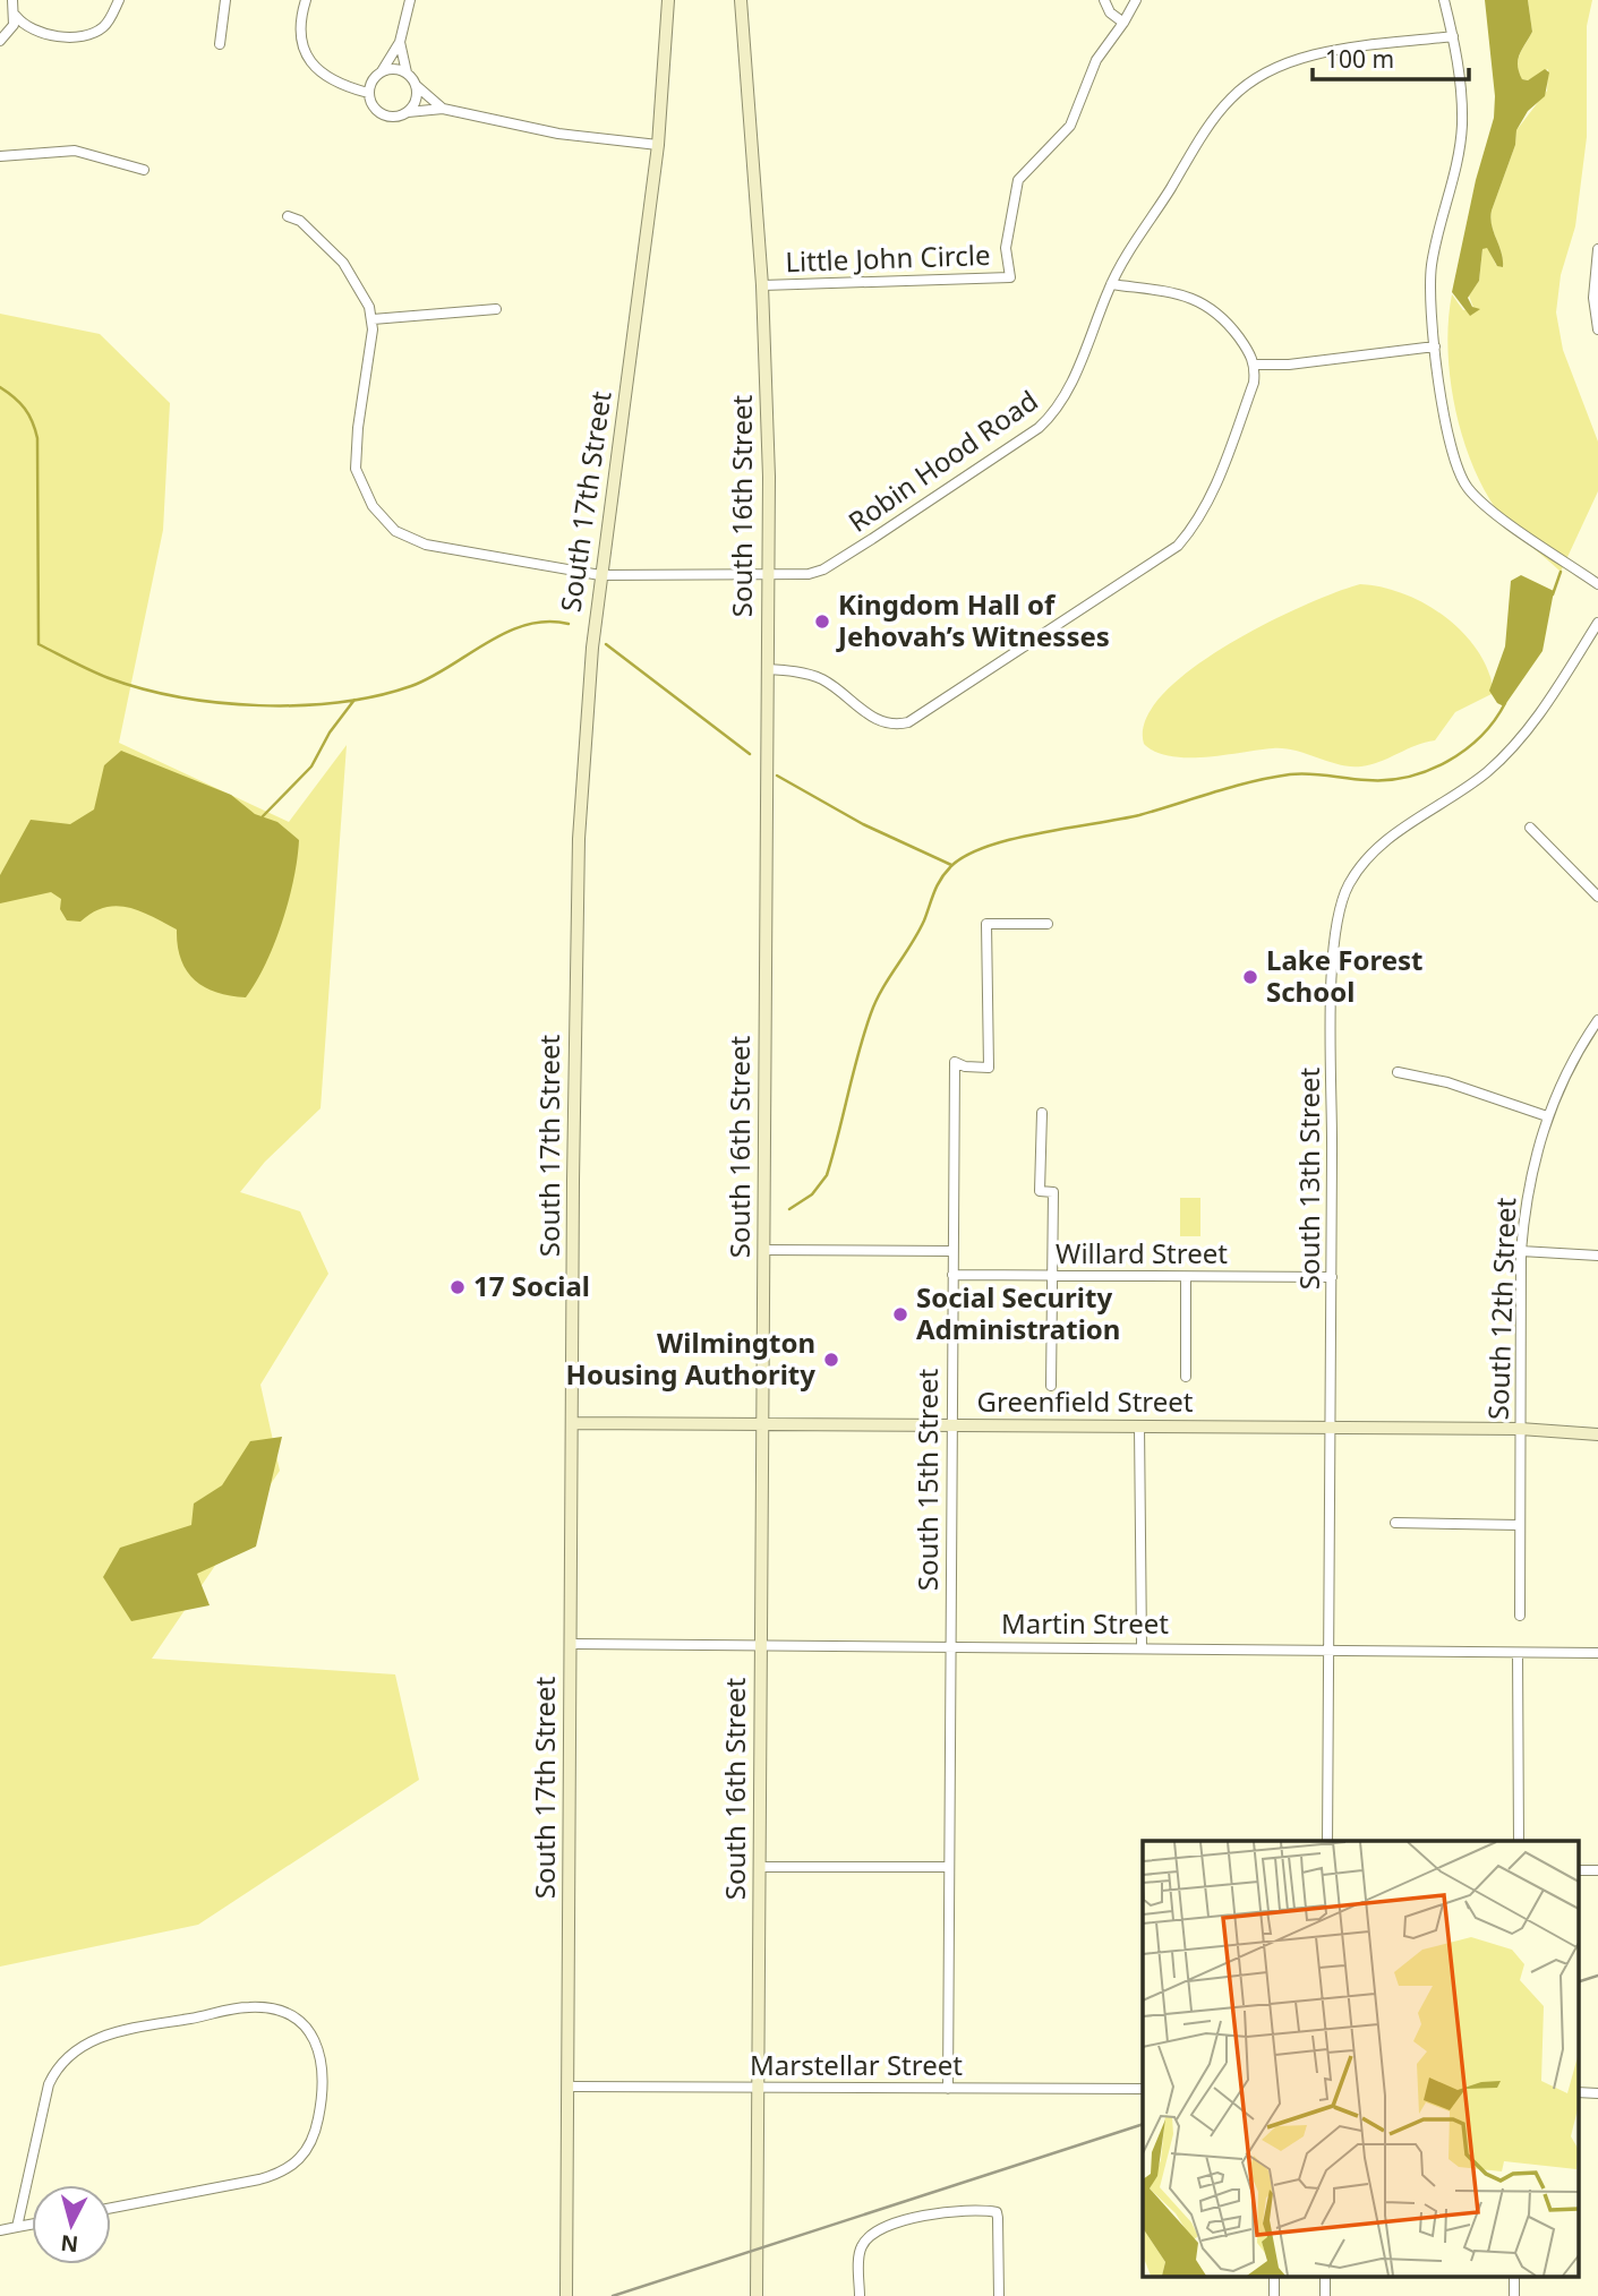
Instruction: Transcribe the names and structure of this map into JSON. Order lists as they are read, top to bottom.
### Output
{
  "streets": {
    "main road": ["South 17th Street", "South 16th Street", "Greenfield Street"],
    "street": [
      "Little John Circle",
      "Robin Hood Road",
      "South 13th Street",
      "Willard Street",
      "South 12th Street",
      "South 15th Street",
      "Martin Street",
      "Marstellar Street"
    ]
  },
  "crossings": [
    ["Little John Circle", "South 16th Street"],
    ["Robin Hood Road", "South 17th Street"],
    ["Robin Hood Road", "South 16th Street"],
    ["South 17th Street", "Greenfield Street"],
    ["South 17th Street", "Martin Street"],
    ["South 17th Street", "Marstellar Street"],
    ["South 16th Street", "Greenfield Street"],
    ["South 16th Street", "Martin Street"],
    ["South 16th Street", "Marstellar Street"],
    ["South 13th Street", "Willard Street"],
    ["South 13th Street", "Greenfield Street"],
    ["South 13th Street", "Martin Street"],
    ["Willard Street", "South 15th Street"],
    ["South 12th Street", "Greenfield Street"],
    ["Greenfield Street", "South 15th Street"],
    ["South 15th Street", "Martin Street"],
    ["South 15th Street", "Marstellar Street"]
  ],
  "places": [
    "Kingdom Hall of Jehovah’s Witnesses",
    "Lake Forest School",
    "17 Social",
    "Social Security Administration",
    "Wilmington Housing Authority"
  ],
  "scale_bar": "100 m",
  "north": "bottom"
}
